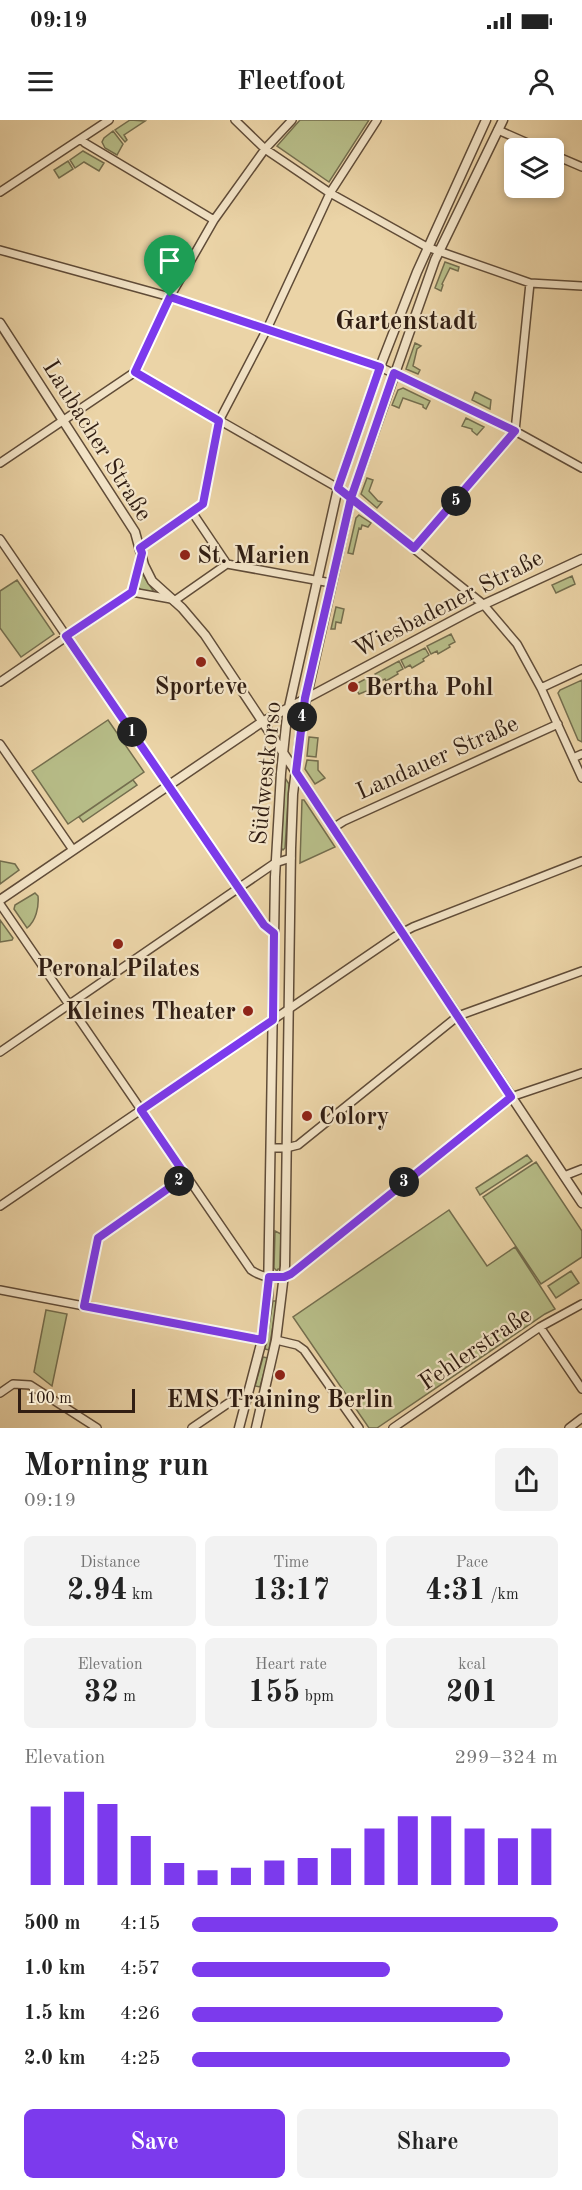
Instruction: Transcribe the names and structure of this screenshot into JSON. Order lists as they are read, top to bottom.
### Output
{
  "streets": {
    "street": [
      "Laubacher Straße",
      "Wiesbadener Straße",
      "Landauer Straße",
      "Südwestkorso",
      "Fehlerstraße"
    ]
  },
  "crossings": [
    ["Laubacher Straße", "Wiesbadener Straße"],
    ["Laubacher Straße", "Landauer Straße"],
    ["Laubacher Straße", "Südwestkorso"],
    ["Wiesbadener Straße", "Südwestkorso"]
  ],
  "districts": ["Gartenstadt"],
  "places": [
    "St. Marien",
    "Sporteve",
    "Bertha Pohl",
    "Peronal Pilates",
    "Kleines Theater",
    "Colory",
    "EMS Training Berlin"
  ],
  "scale_bar": "100 m",
  "page": {
    "status": "09:19",
    "header": "Fleetfoot",
    "pins": [
      "5",
      "4",
      "1",
      "2",
      "3"
    ],
    "scale": "100 m",
    "heading": ["Morning run", "09:19"],
    "stats": [
      ["Distance", "2.94 km"],
      ["Time", "13:17"],
      ["Pace", "4:31 /km"],
      ["Elevation", "32 m"],
      ["Heart rate", "155 bpm"],
      ["kcal", "201"]
    ],
    "chart": ["Elevation", "299–324 m"],
    "list": [
      {
        "name": "500 m",
        "note": "4:15"
      },
      {
        "name": "1.0 km",
        "note": "4:57"
      },
      {
        "name": "1.5 km",
        "note": "4:26"
      },
      {
        "name": "2.0 km",
        "note": "4:25"
      }
    ],
    "buttons": ["Save", "Share"]
  }
}
